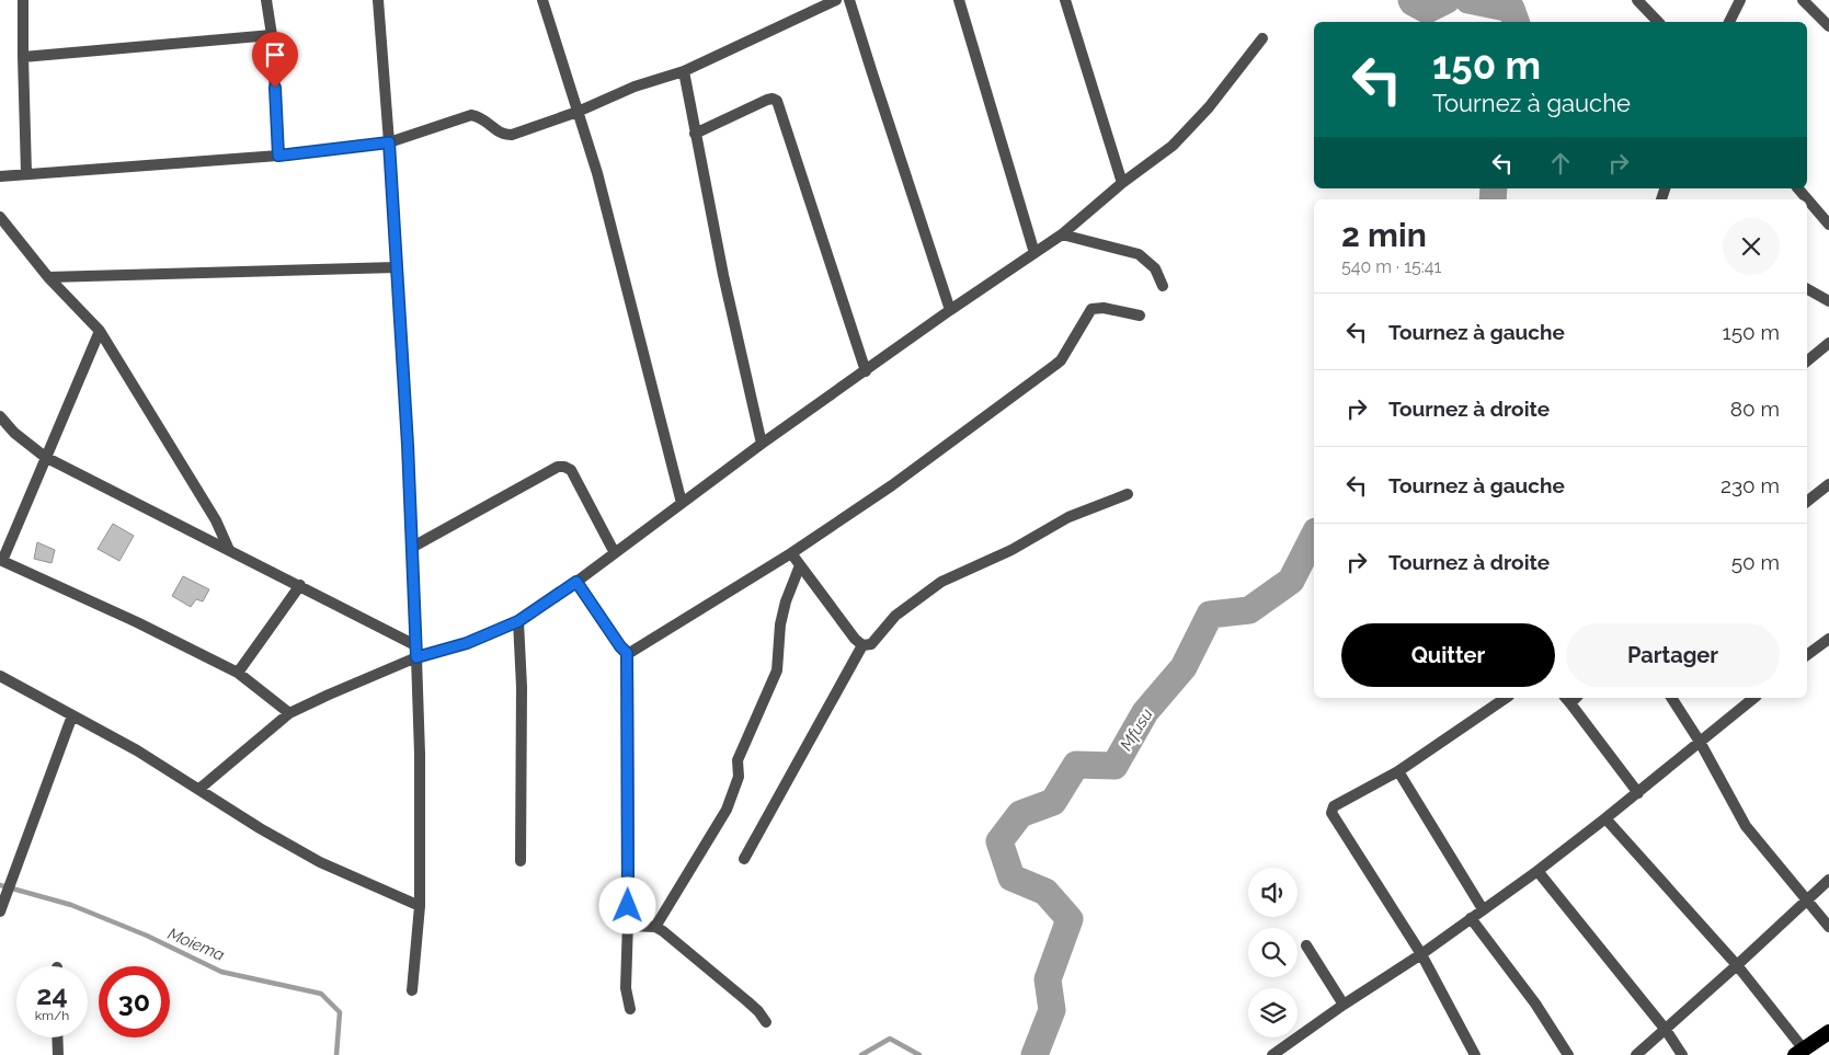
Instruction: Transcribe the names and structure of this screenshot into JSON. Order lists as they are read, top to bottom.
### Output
{
  "water": ["Mfusu", "Moiema"],
  "page": {
    "turn": ["150 m", "Tournez à gauche"],
    "heading": ["2 min", "540 m · 15:41"],
    "list": [
      {
        "name": "Tournez à gauche",
        "value": "150 m"
      },
      {
        "name": "Tournez à droite",
        "value": "80 m"
      },
      {
        "name": "Tournez à gauche",
        "value": "230 m"
      },
      {
        "name": "Tournez à droite",
        "value": "50 m"
      }
    ],
    "buttons": ["Quitter", "Partager"],
    "speed": "24 km/h",
    "limit": "30"
  }
}
